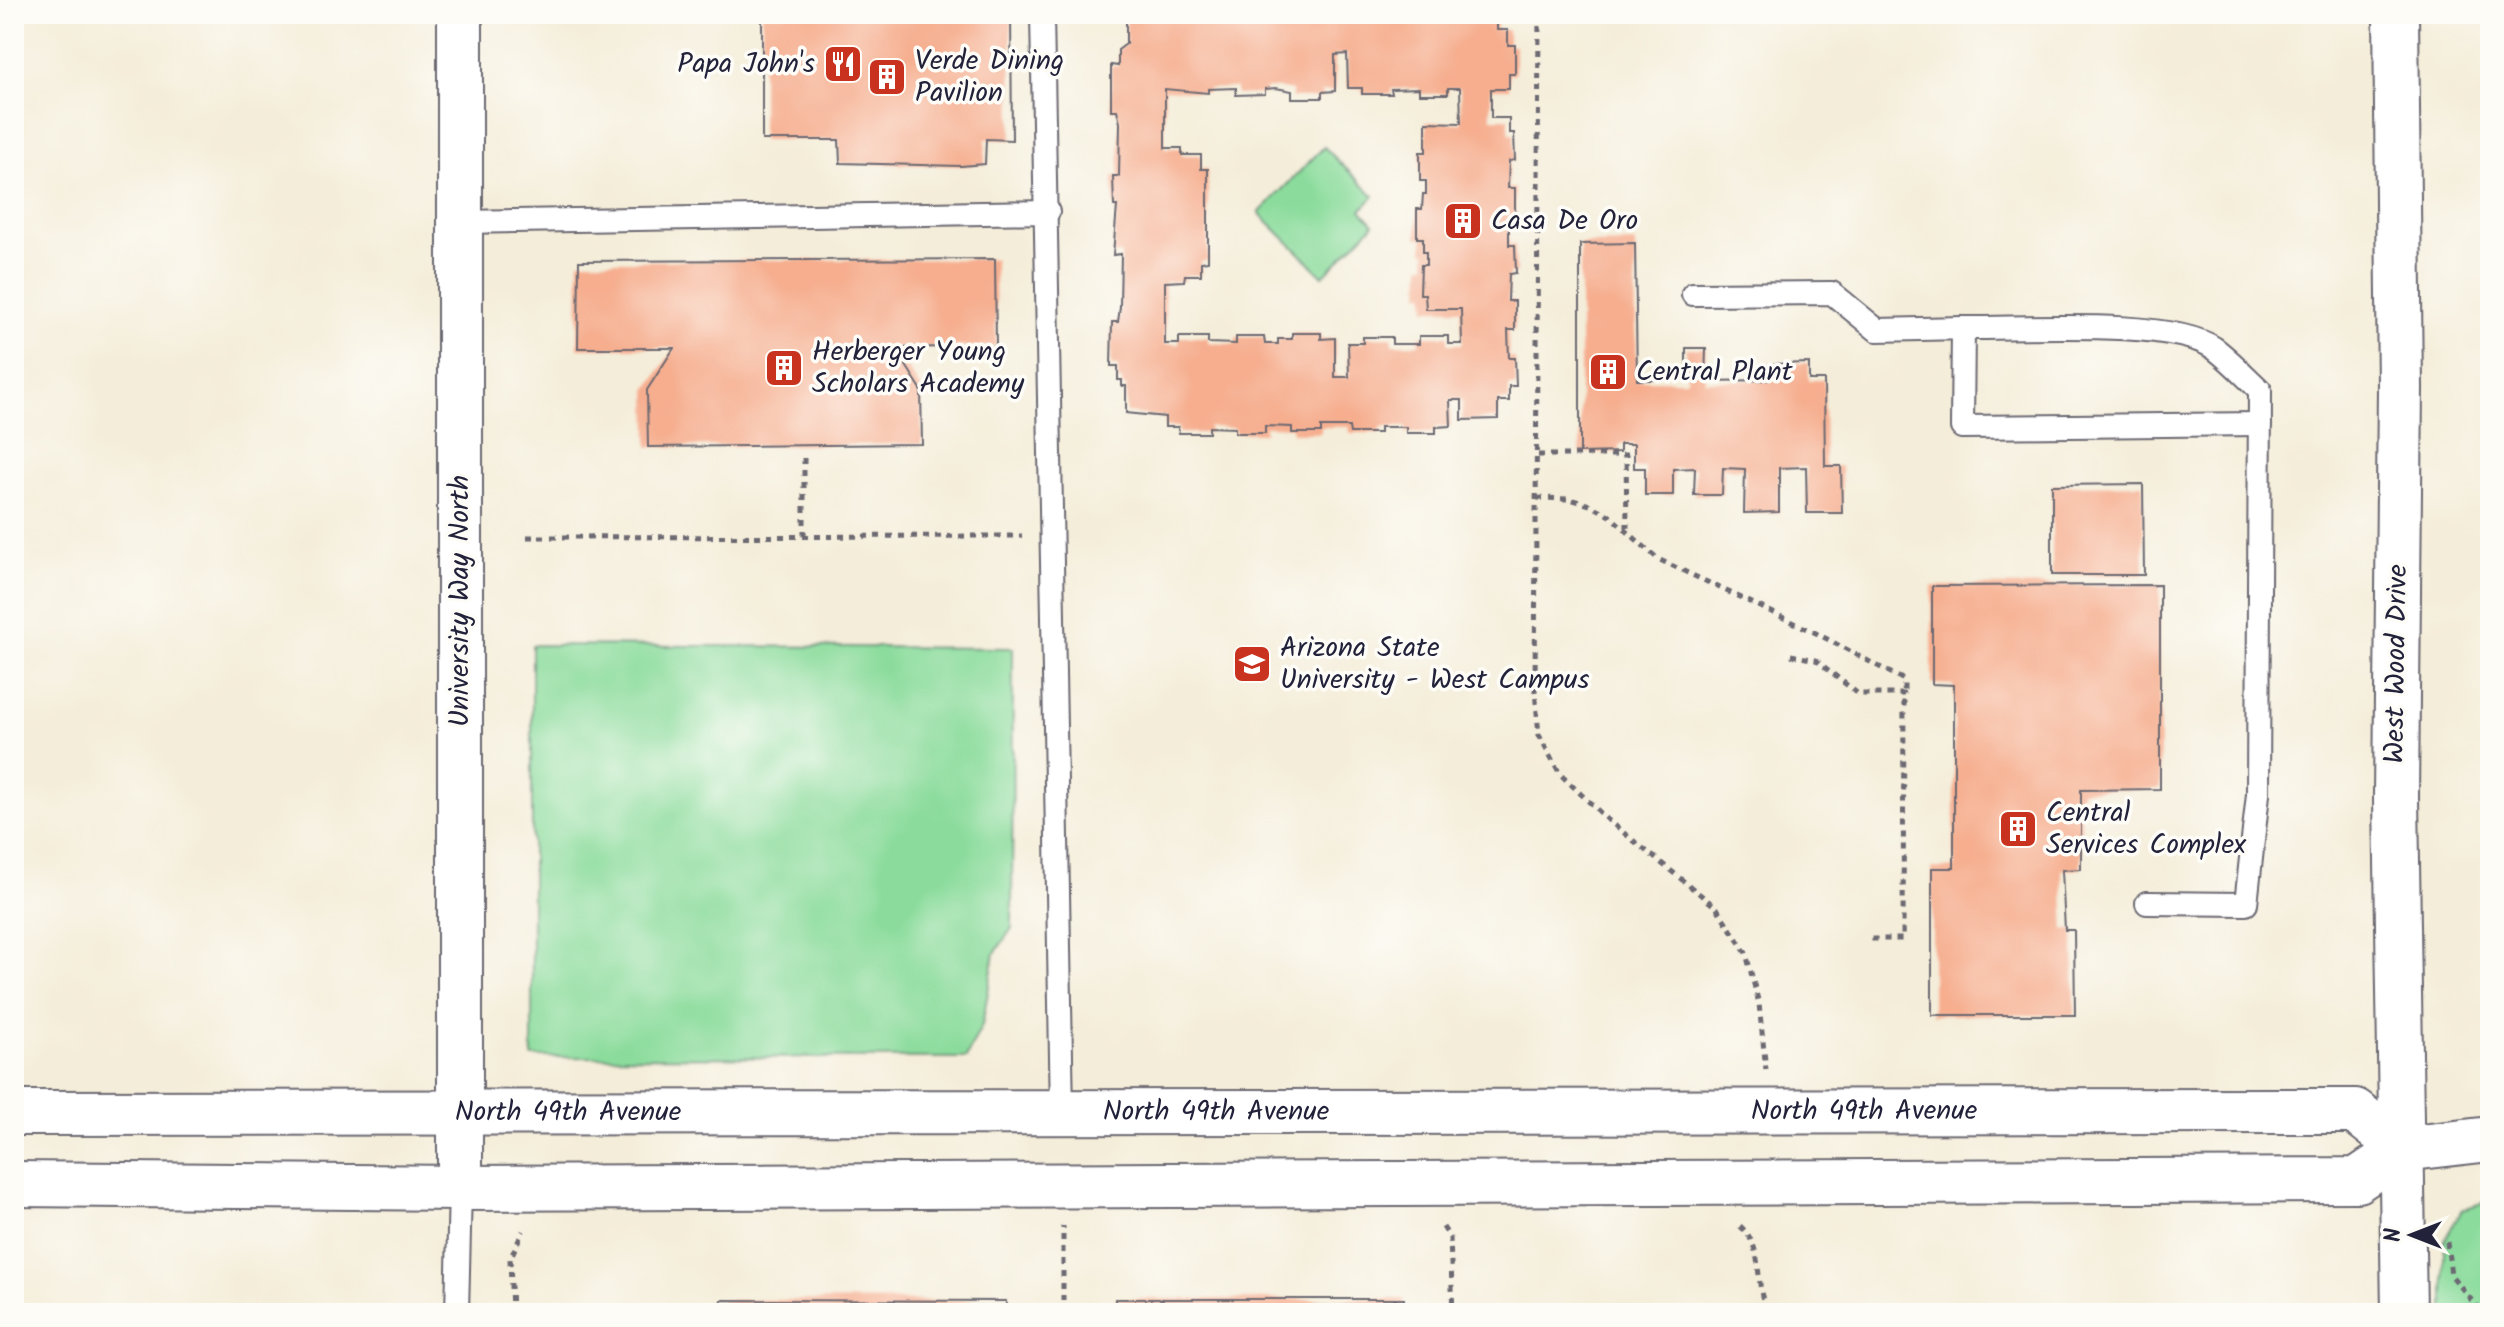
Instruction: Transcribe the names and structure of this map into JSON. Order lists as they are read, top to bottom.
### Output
{
  "streets": {
    "street": ["University Way North", "West Wood Drive", "North 49th Avenue"]
  },
  "crossings": [
    ["University Way North", "North 49th Avenue"],
    ["West Wood Drive", "North 49th Avenue"]
  ],
  "places": {
    "restaurant": ["Papa John's"],
    "building": [
      "Verde Dining Pavilion",
      "Casa De Oro",
      "Herberger Young Scholars Academy",
      "Central Plant",
      "Central Services Complex"
    ],
    "school or university": ["Arizona State University - West Campus"]
  },
  "north": "left"
}
